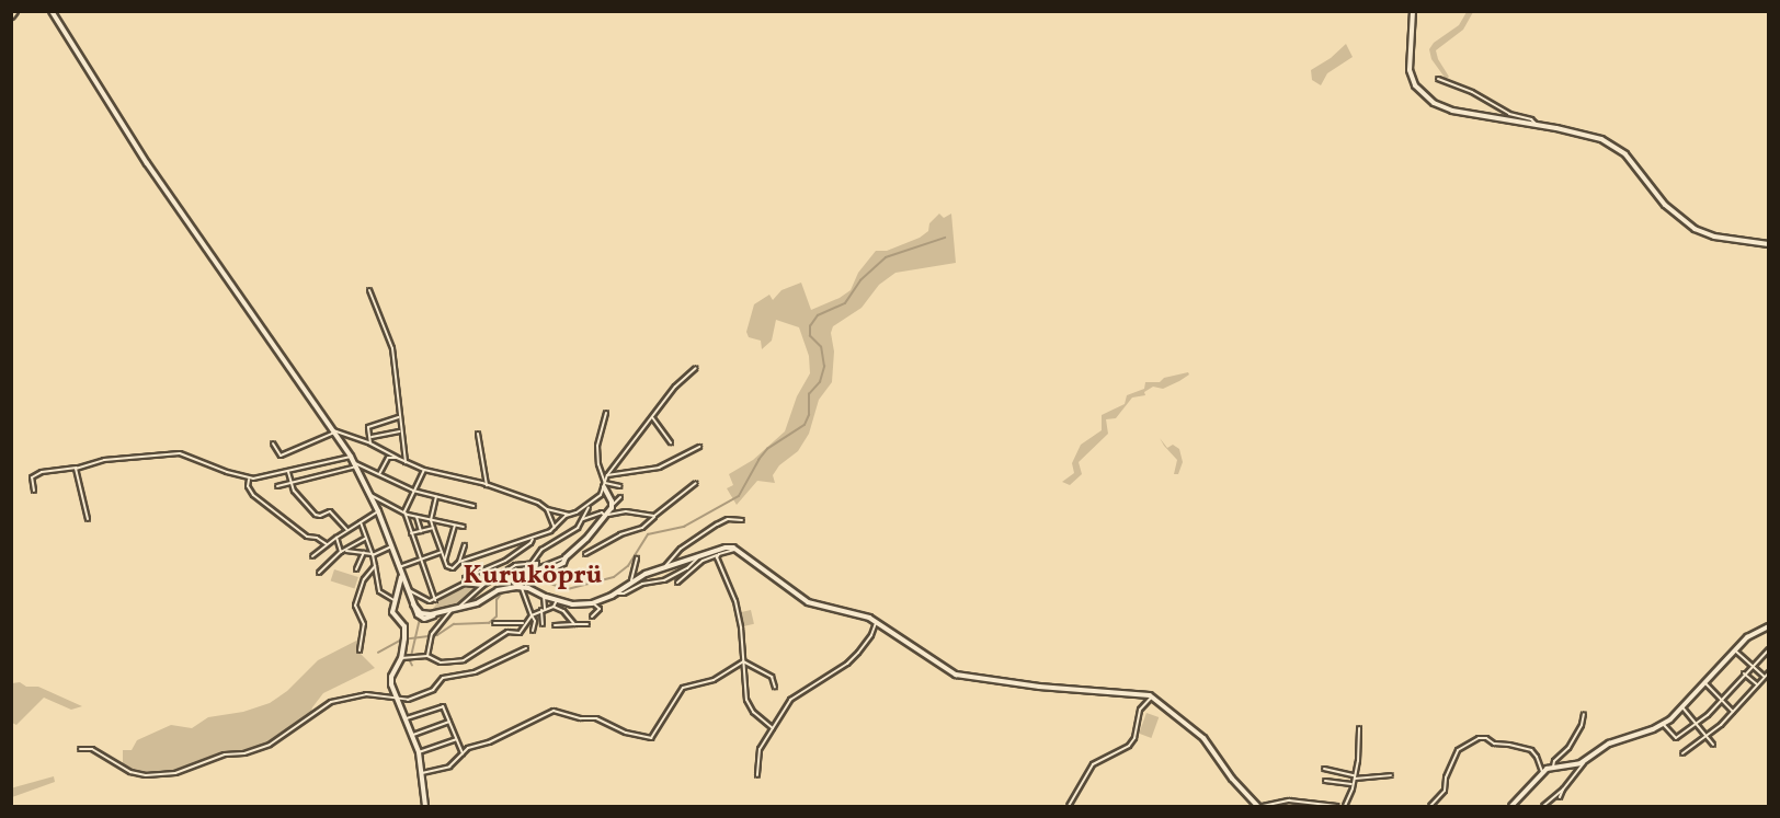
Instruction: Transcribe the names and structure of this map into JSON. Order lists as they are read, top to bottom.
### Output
{
  "districts": ["Kuruköprü"]
}
